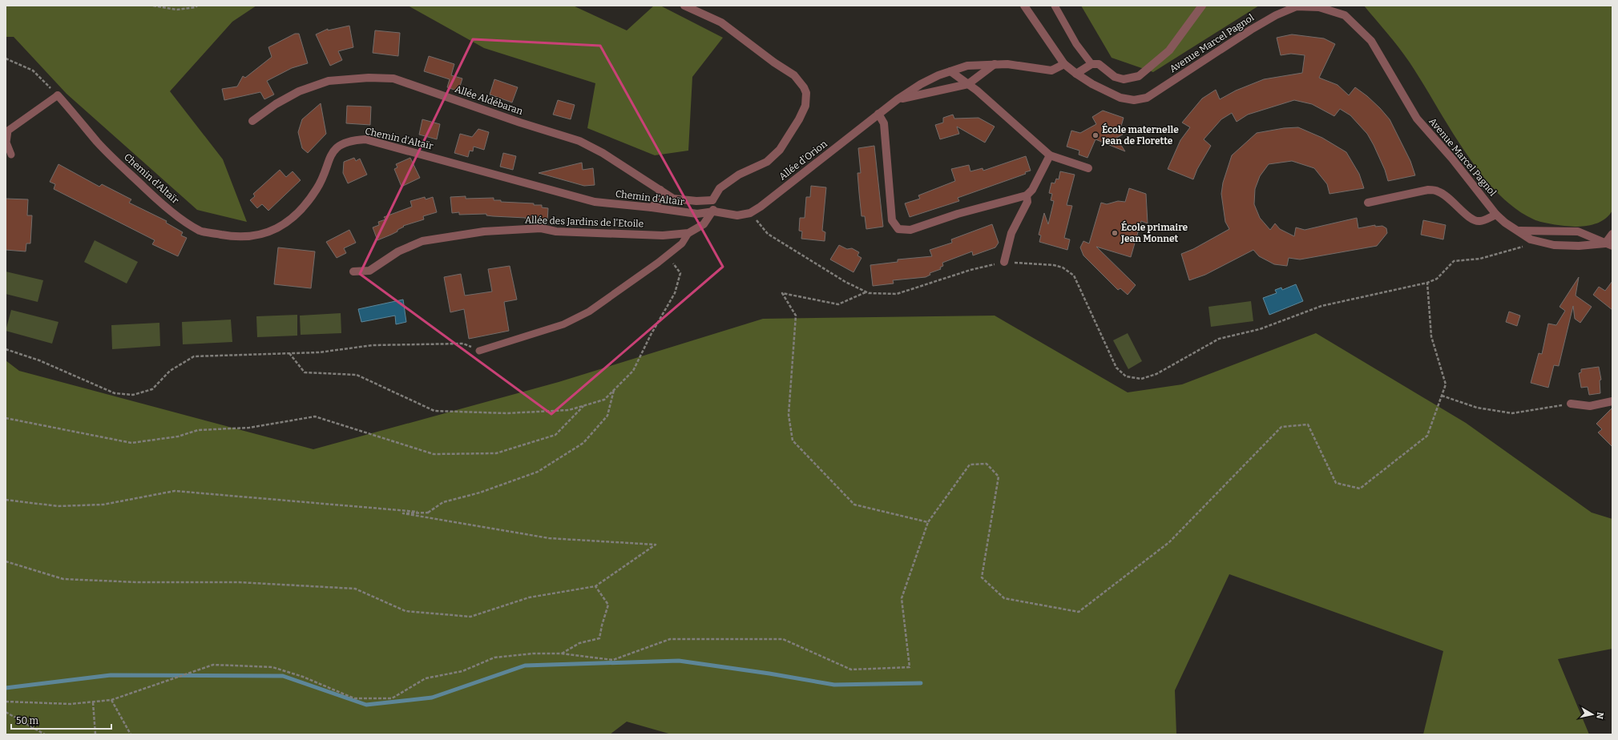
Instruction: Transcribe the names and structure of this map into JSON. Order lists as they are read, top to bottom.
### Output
{
  "streets": {
    "street": [
      "Avenue Marcel Pagnol",
      "Allée Aldébaran",
      "Chemin d'Altaïr",
      "Allée d'Orion",
      "Allée des Jardins de l'Etoile"
    ]
  },
  "crossings": [
    ["Avenue Marcel Pagnol", "Allée d'Orion"],
    ["Chemin d'Altaïr", "Allée d'Orion"]
  ],
  "places": ["École maternelle Jean de Florette", "École primaire Jean Monnet"],
  "scale_bar": "50 m",
  "north": "right"
}
